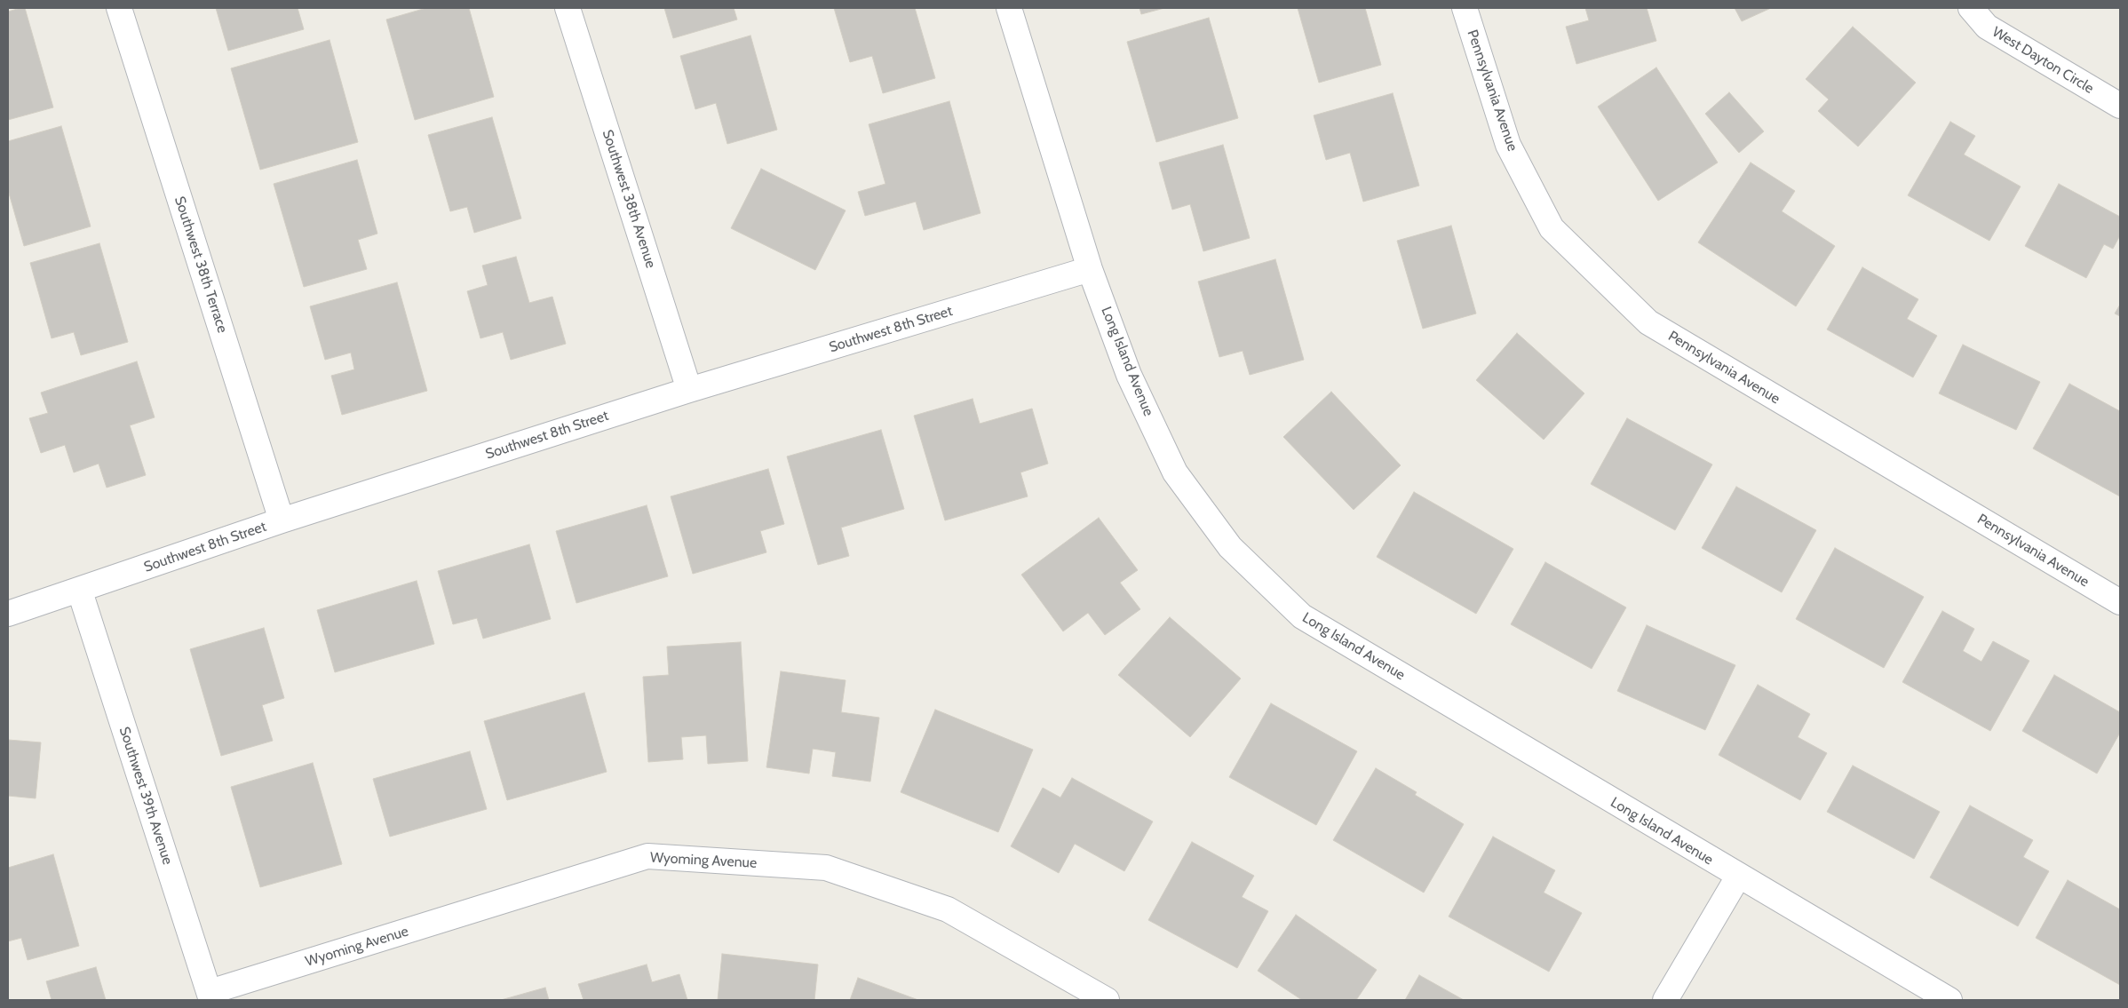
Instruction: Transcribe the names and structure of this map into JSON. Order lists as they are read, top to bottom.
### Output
{
  "streets": {
    "street": [
      "West Dayton Circle",
      "Pennsylvania Avenue",
      "Southwest 38th Avenue",
      "Southwest 38th Terrace",
      "Southwest 8th Street",
      "Long Island Avenue",
      "Southwest 39th Avenue",
      "Wyoming Avenue"
    ]
  },
  "crossings": [
    ["Southwest 38th Avenue", "Southwest 8th Street"],
    ["Southwest 38th Terrace", "Southwest 8th Street"],
    ["Southwest 8th Street", "Long Island Avenue"],
    ["Southwest 8th Street", "Southwest 39th Avenue"],
    ["Southwest 39th Avenue", "Wyoming Avenue"]
  ]
}
